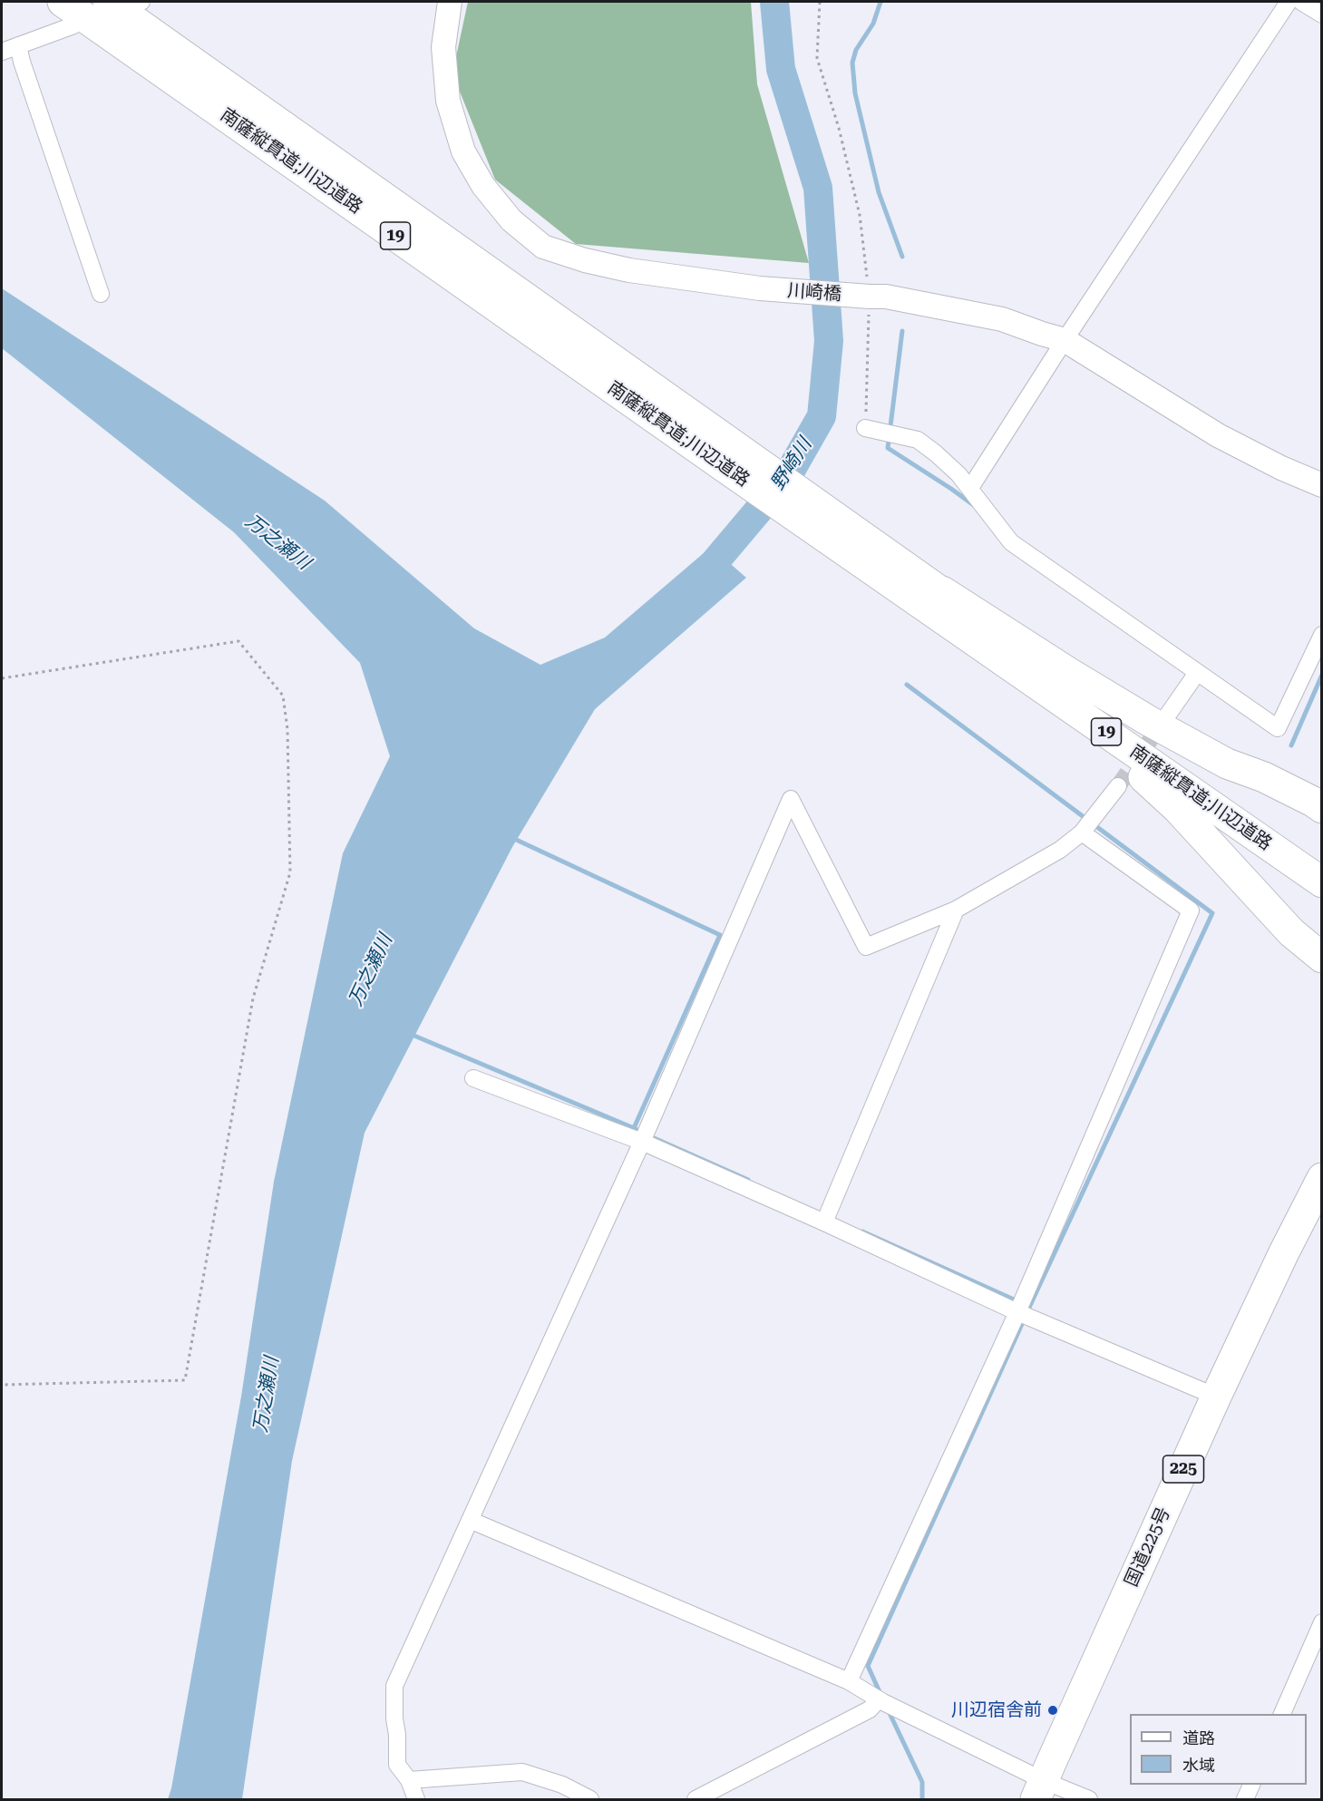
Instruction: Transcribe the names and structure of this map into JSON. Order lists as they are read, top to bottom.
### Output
{
  "streets": {
    "highway": [
      "南薩縦貫道;川辺道路",
      "19",
      "225",
      "国道225号"
    ],
    "street": ["川崎橋"]
  },
  "crossings": [
    ["南薩縦貫道;川辺道路", "19"]
  ],
  "water": ["野崎川", "万之瀬川"],
  "places": ["川辺宿舎前"],
  "legend": ["道路", "水域"]
}
